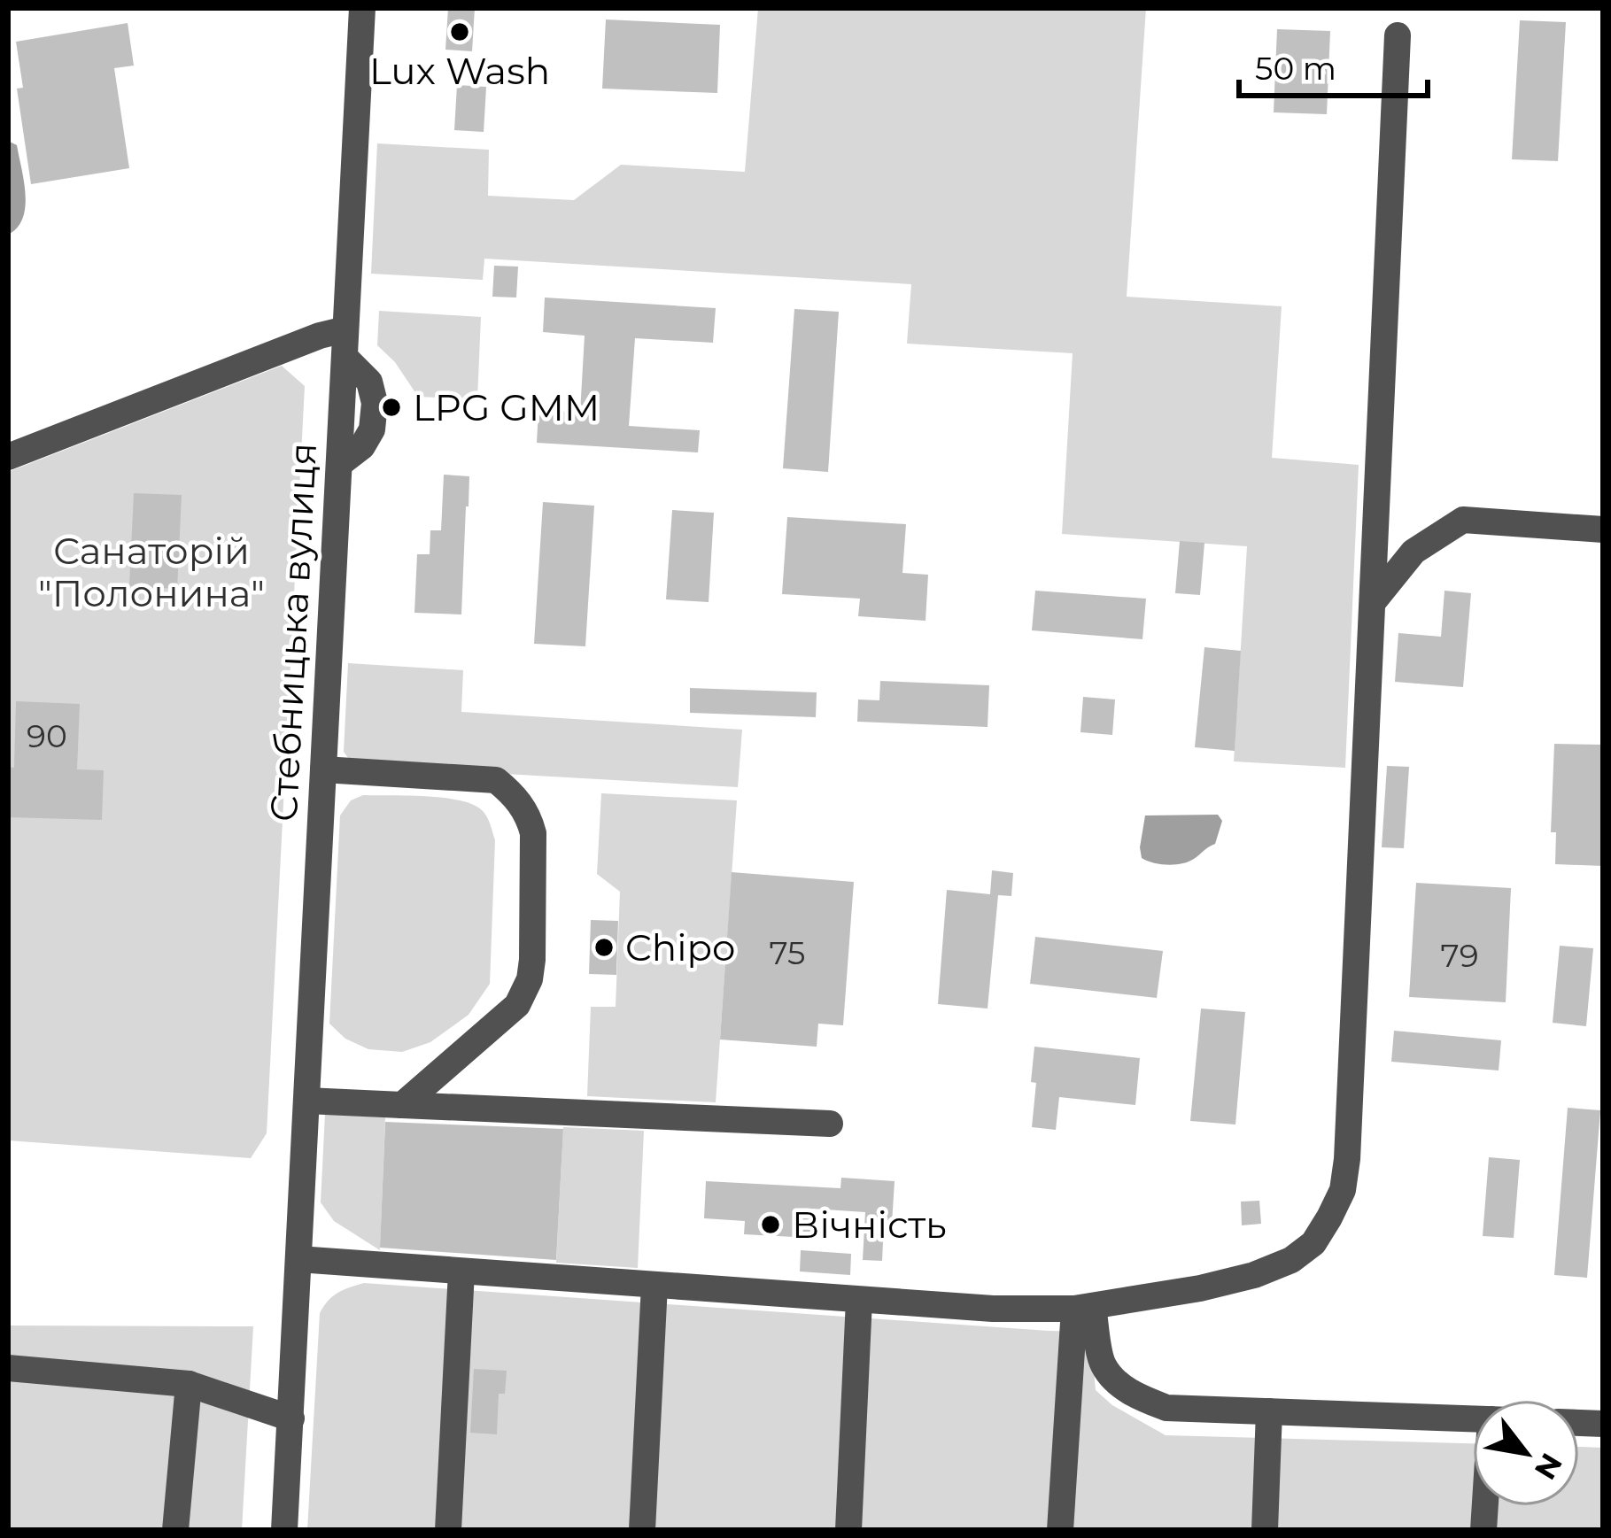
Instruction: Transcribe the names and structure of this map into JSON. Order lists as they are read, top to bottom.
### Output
{
  "streets": {
    "street": ["Стебницька вулиця"]
  },
  "parks": ["Санаторій \"Полонина\""],
  "places": [
    "Lux Wash",
    "LPG GMM",
    "Chipo",
    "Вічність"
  ],
  "house_numbers": ["90", "75", "79"],
  "scale_bar": "50 m",
  "north": "bottom right"
}
